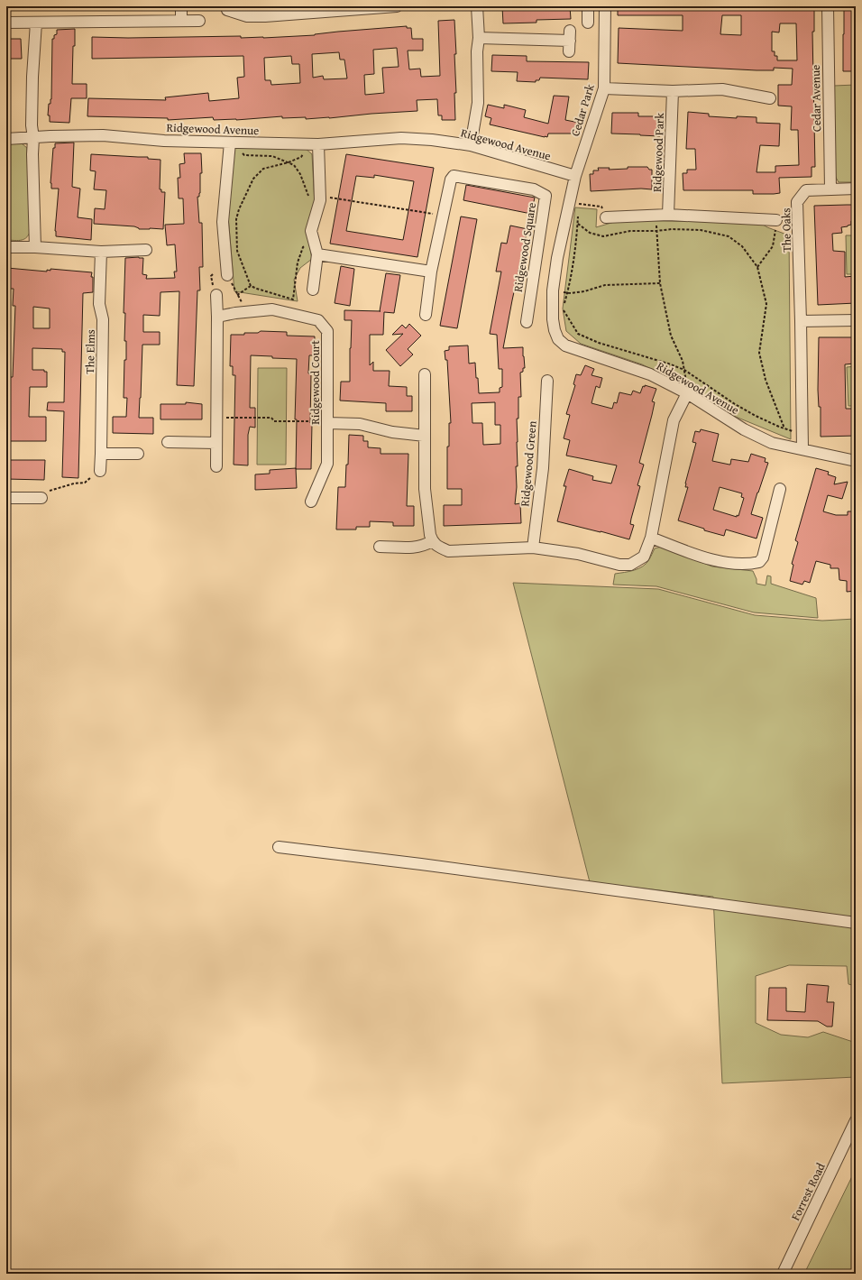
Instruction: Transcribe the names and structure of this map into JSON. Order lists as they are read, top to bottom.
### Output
{
  "streets": {
    "street": [
      "Cedar Avenue",
      "Cedar Park",
      "Ridgewood Avenue",
      "Ridgewood Park",
      "The Oaks",
      "Ridgewood Square",
      "The Elms",
      "Ridgewood Court",
      "Ridgewood Green",
      "Forrest Road"
    ]
  },
  "crossings": [
    ["Cedar Avenue", "The Oaks"],
    ["Cedar Park", "Ridgewood Avenue"],
    ["Ridgewood Avenue", "The Oaks"]
  ]
}
